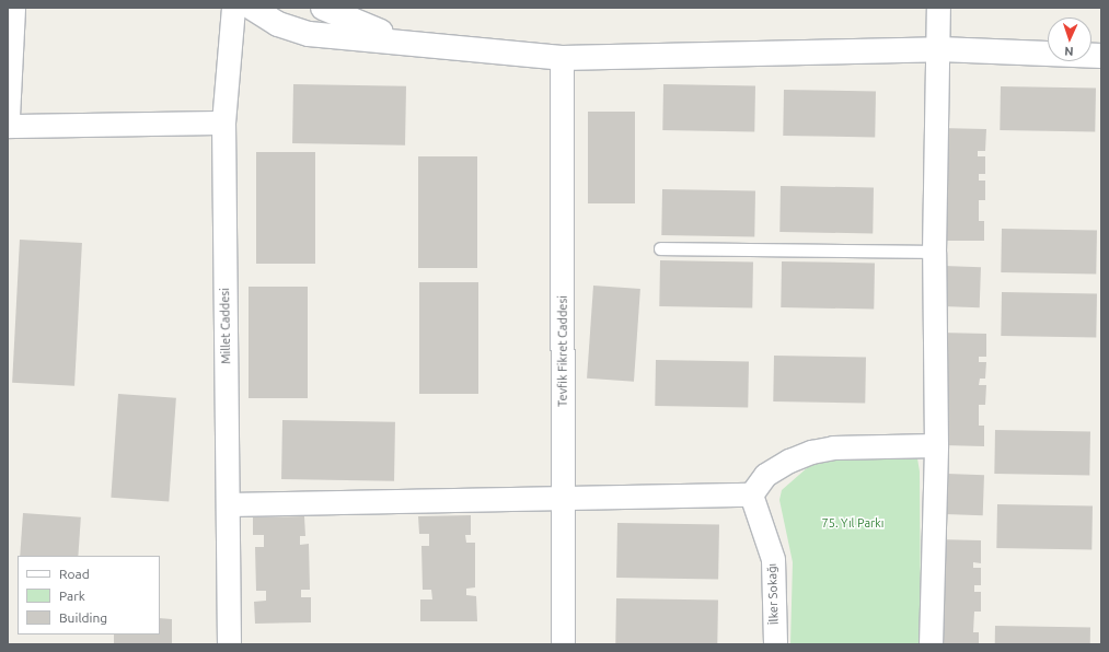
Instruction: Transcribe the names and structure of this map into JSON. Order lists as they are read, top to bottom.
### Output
{
  "streets": {
    "street": ["Millet Caddesi", "Tevfik Fikret Caddesi", "İlker Sokağı"]
  },
  "parks": ["75. Yıl Parkı"],
  "legend": ["Road", "Park", "Building"],
  "north": "bottom"
}
